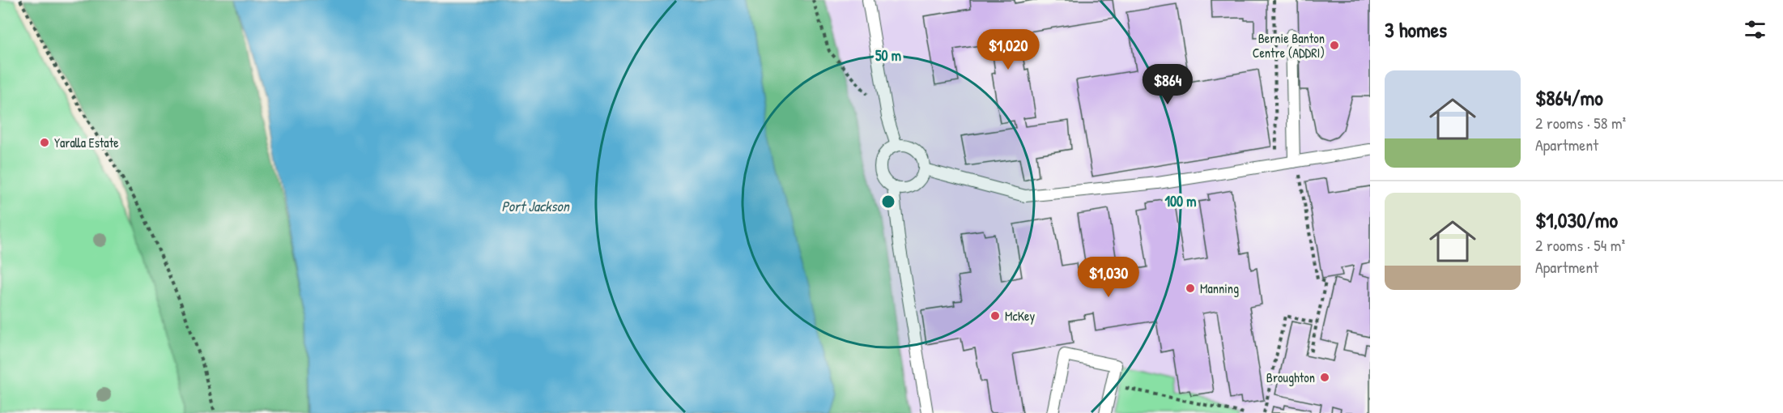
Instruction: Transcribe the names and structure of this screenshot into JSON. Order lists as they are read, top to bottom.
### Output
{
  "water": ["Port Jackson"],
  "places": [
    "Bernie Banton Centre (ADDRI)",
    "Yaralla Estate",
    "Manning",
    "McKey",
    "Broughton"
  ],
  "page": {
    "heading": "3 homes",
    "price": ["$1,020", "$864", "$1,030"],
    "list": [
      {
        "name": "$864/mo",
        "note": "2 rooms · 58 m² · Apartment"
      },
      {
        "name": "$1,030/mo",
        "note": "2 rooms · 54 m² · Apartment"
      }
    ]
  },
  "rings": ["50 m", "100 m"]
}
